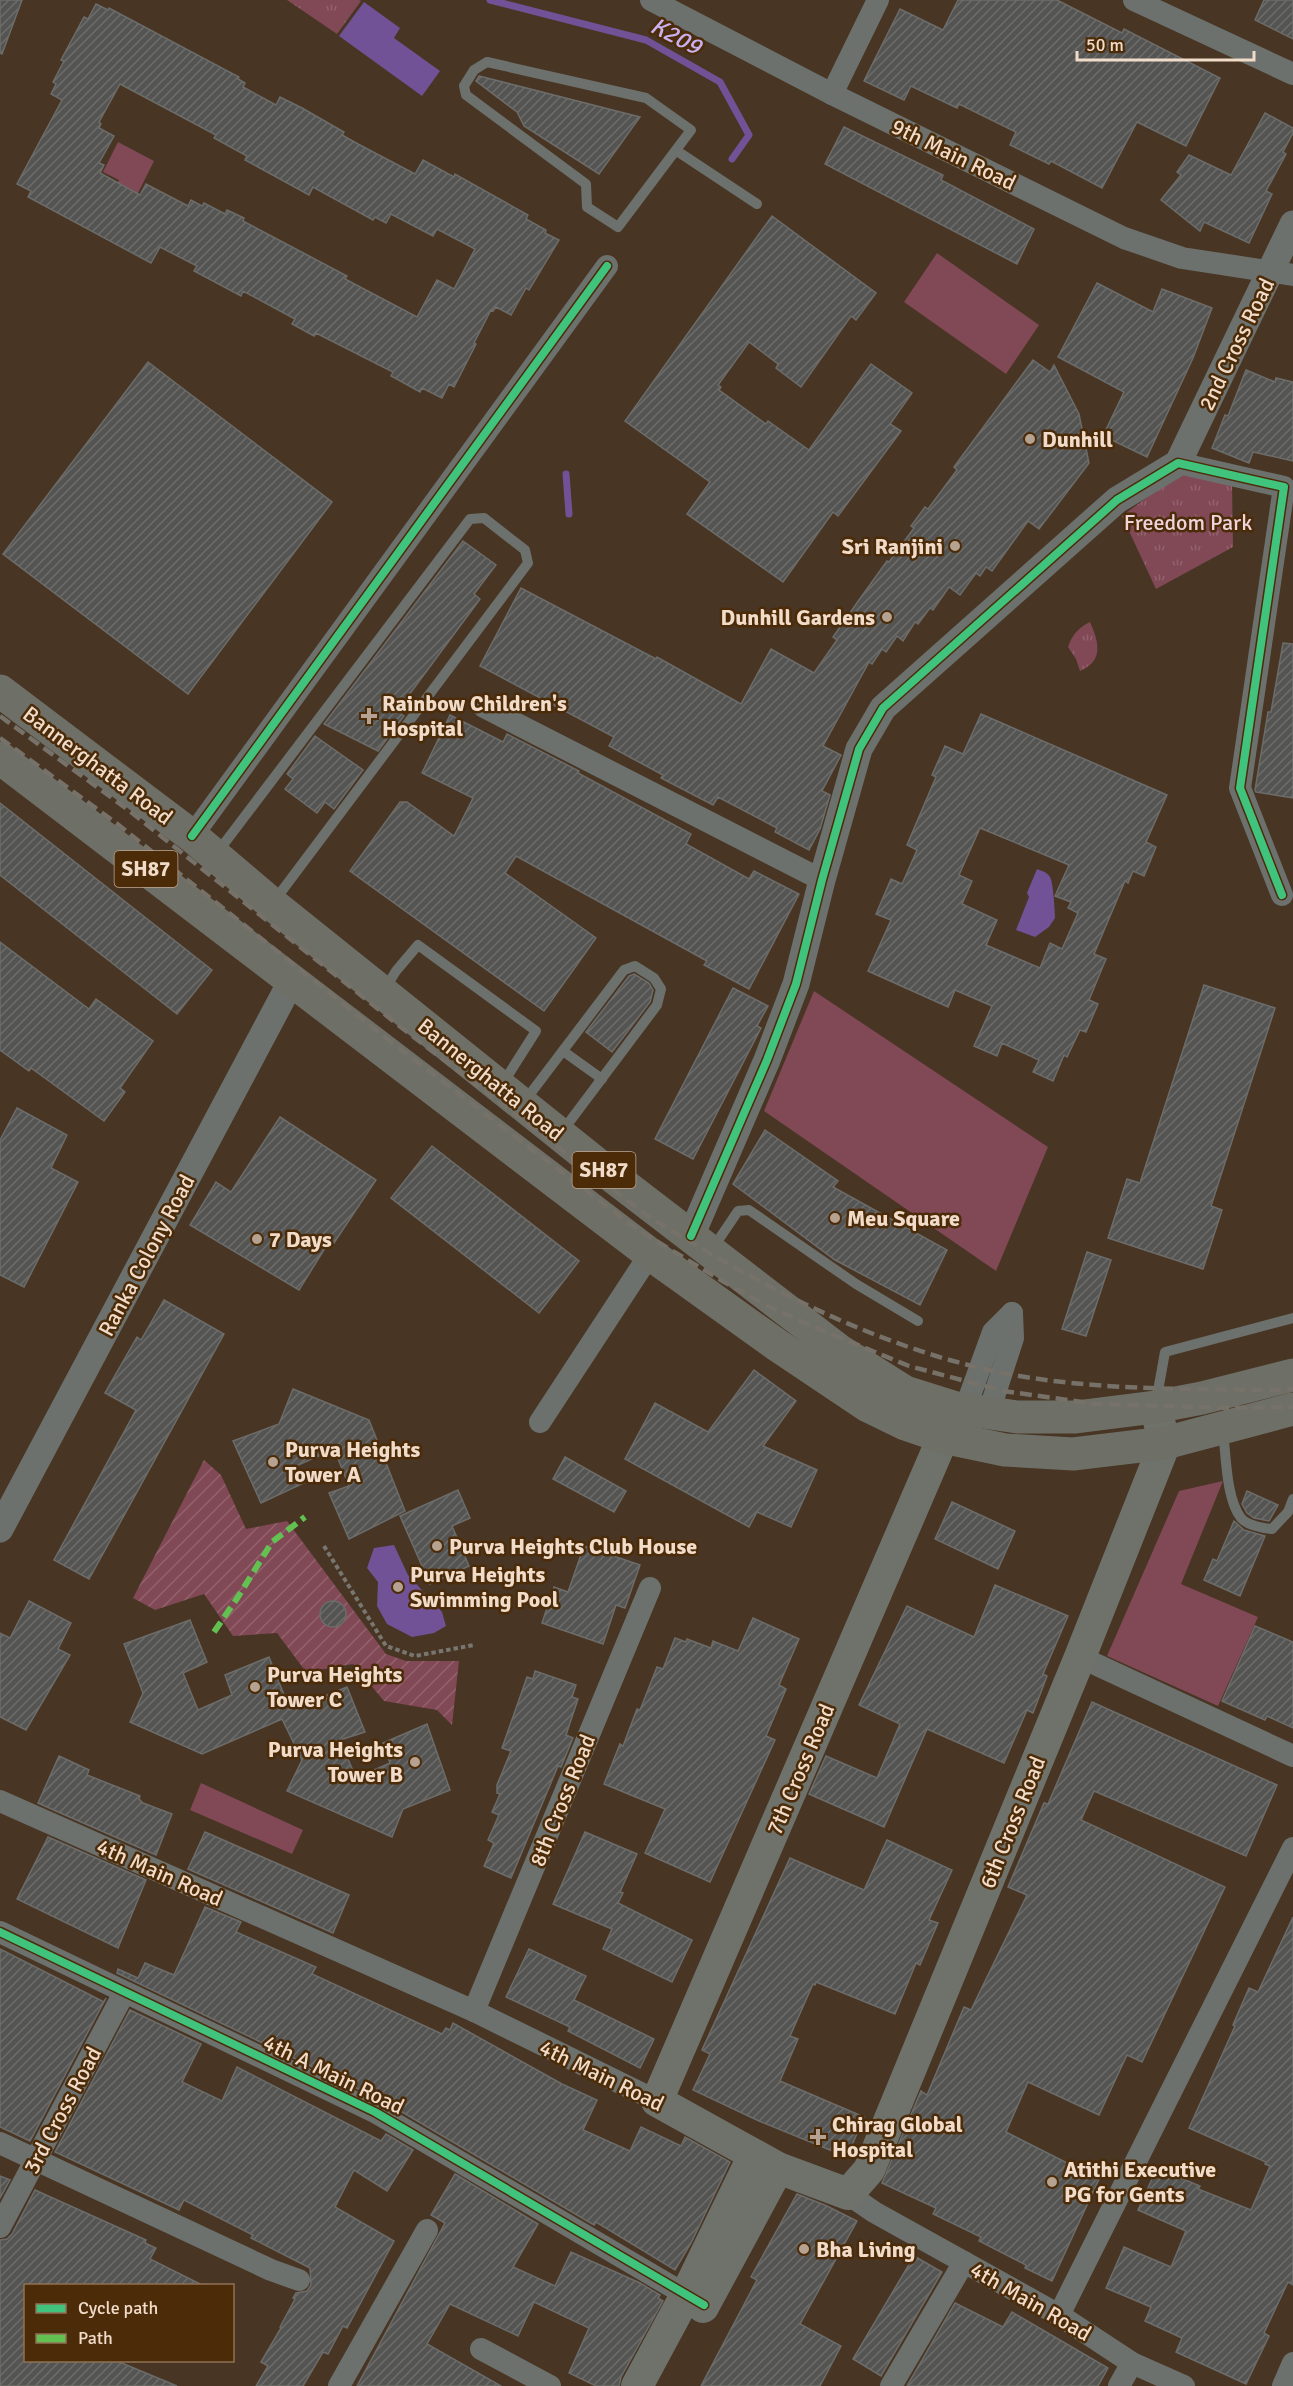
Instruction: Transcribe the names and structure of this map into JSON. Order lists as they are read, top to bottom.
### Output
{
  "streets": {
    "main road": [
      "Bannerghatta Road",
      "SH87",
      "7th Cross Road",
      "6th Cross Road",
      "4th Main Road"
    ],
    "street": [
      "9th Main Road",
      "2nd Cross Road",
      "Ranka Colony Road",
      "8th Cross Road",
      "4th A Main Road",
      "3rd Cross Road"
    ]
  },
  "crossings": [
    ["9th Main Road", "2nd Cross Road"],
    ["Bannerghatta Road", "Ranka Colony Road"],
    ["Bannerghatta Road", "7th Cross Road"],
    ["Bannerghatta Road", "6th Cross Road"],
    ["7th Cross Road", "4th Main Road"],
    ["8th Cross Road", "4th Main Road"],
    ["6th Cross Road", "4th Main Road"],
    ["4th A Main Road", "3rd Cross Road"]
  ],
  "water": ["K209"],
  "parks": ["Freedom Park"],
  "places": {
    "other": [
      "Dunhill",
      "Sri Ranjini",
      "Dunhill Gardens",
      "Meu Square",
      "7 Days",
      "Purva Heights Tower A",
      "Purva Heights Club House",
      "Purva Heights Swimming Pool",
      "Purva Heights Tower C",
      "Purva Heights Tower B",
      "Atithi Executive PG for Gents",
      "Bha Living"
    ],
    "health": ["Rainbow Children's Hospital", "Chirag Global Hospital"]
  },
  "legend": ["Cycle path", "Path"],
  "scale_bar": "50 m"
}
